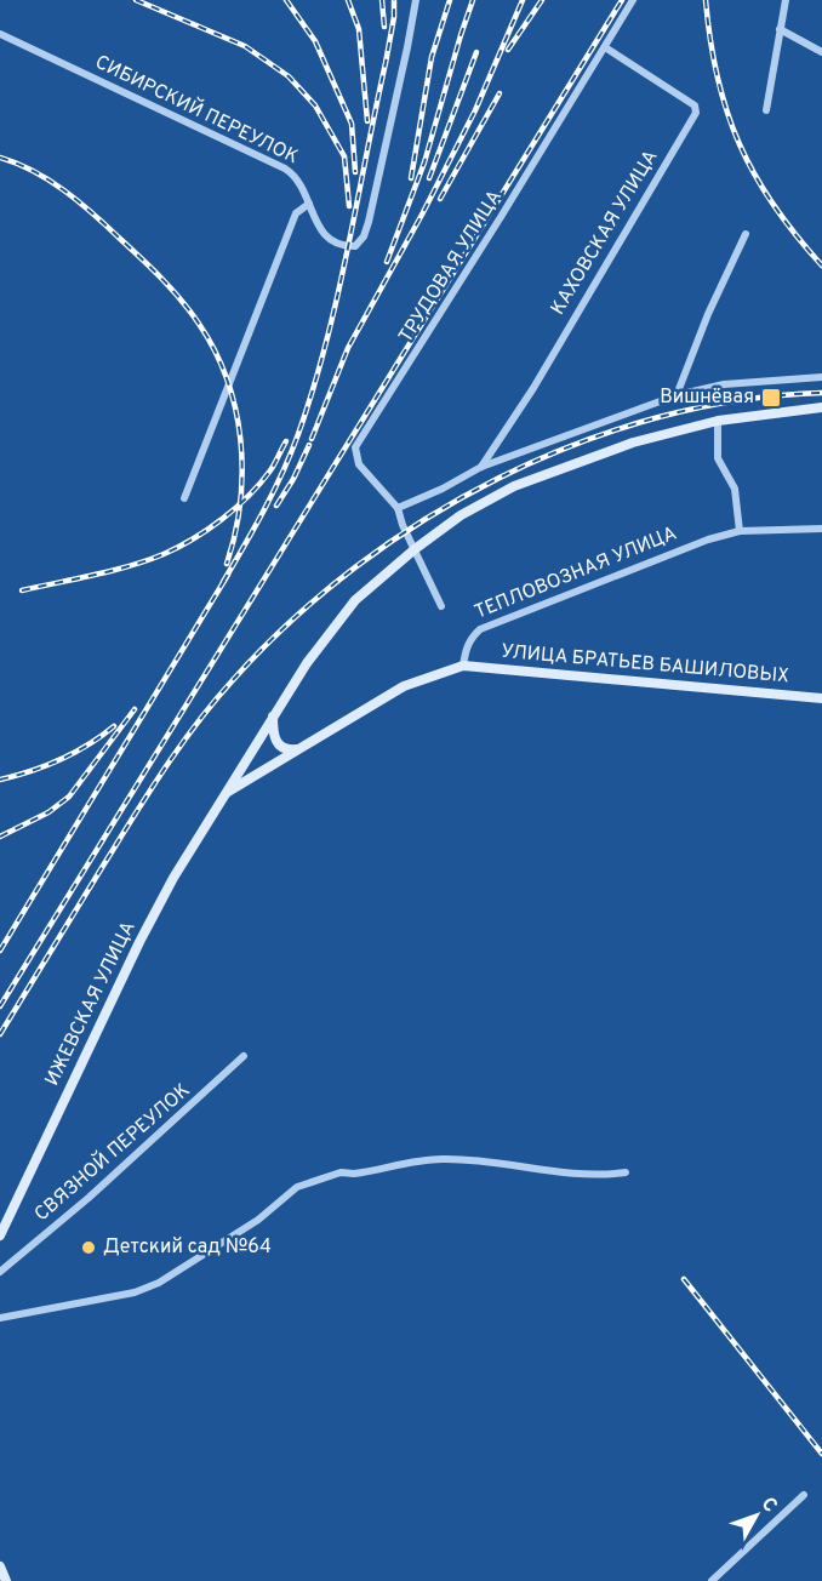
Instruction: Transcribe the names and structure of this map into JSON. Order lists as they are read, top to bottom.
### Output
{
  "streets": {
    "street": [
      "СИБИРСКИЙ ПЕРЕУЛОК",
      "КАХОВСКАЯ УЛИЦА",
      "ТРУДОВАЯ УЛИЦА",
      "ТЕПЛОВОЗНАЯ УЛИЦА",
      "УЛИЦА БРАТЬЕВ БАШИЛОВЫХ",
      "ИЖЕВСКАЯ УЛИЦА",
      "СВЯЗНОЙ ПЕРЕУЛОК"
    ]
  },
  "crossings": [
    ["КАХОВСКАЯ УЛИЦА", "ТРУДОВАЯ УЛИЦА"],
    ["ТРУДОВАЯ УЛИЦА", "ИЖЕВСКАЯ УЛИЦА"],
    ["ТЕПЛОВОЗНАЯ УЛИЦА", "УЛИЦА БРАТЬЕВ БАШИЛОВЫХ"]
  ],
  "places": {
    "transit": ["Вишнёвая"],
    "other": ["Детский сад №64"]
  },
  "north": "top right"
}
